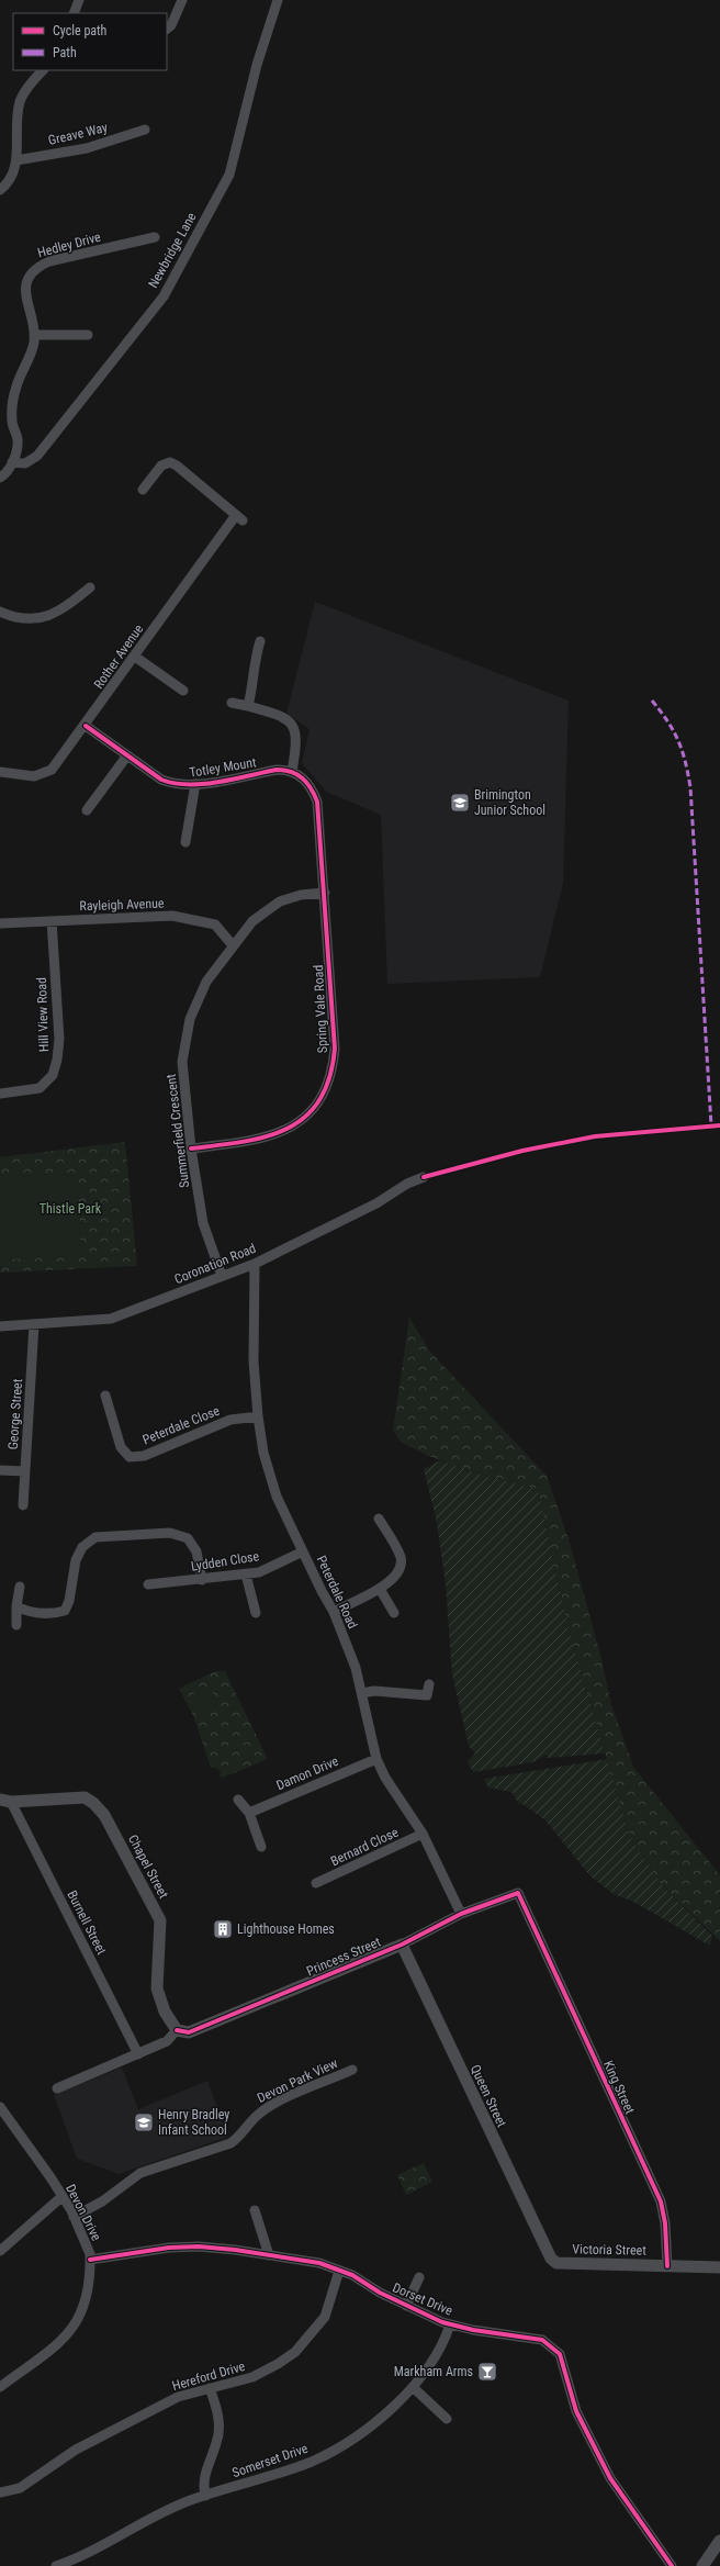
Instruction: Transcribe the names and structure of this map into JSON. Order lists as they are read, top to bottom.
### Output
{
  "streets": {
    "street": [
      "Greave Way",
      "Hedley Drive",
      "Newbridge Lane",
      "Rother Avenue",
      "Totley Mount",
      "Rayleigh Avenue",
      "Spring Vale Road",
      "Hill View Road",
      "Summerfield Crescent",
      "Coronation Road",
      "George Street",
      "Peterdale Close",
      "Lydden Close",
      "Peterdale Road",
      "Damon Drive",
      "Bernard Close",
      "Chapel Street",
      "Burnell Street",
      "Princess Street",
      "Devon Park View",
      "King Street",
      "Queen Street",
      "Devon Drive",
      "Victoria Street",
      "Dorset Drive",
      "Hereford Drive",
      "Somerset Drive"
    ]
  },
  "crossings": [
    ["Hedley Drive", "Newbridge Lane"],
    ["Rother Avenue", "Totley Mount"],
    ["Totley Mount", "Spring Vale Road"],
    ["Rayleigh Avenue", "Hill View Road"],
    ["Rayleigh Avenue", "Summerfield Crescent"],
    ["Spring Vale Road", "Summerfield Crescent"],
    ["Summerfield Crescent", "Coronation Road"],
    ["Coronation Road", "George Street"],
    ["Coronation Road", "Peterdale Road"],
    ["Peterdale Close", "Peterdale Road"],
    ["Lydden Close", "Peterdale Road"],
    ["Peterdale Road", "Damon Drive"],
    ["Peterdale Road", "Bernard Close"],
    ["Peterdale Road", "Princess Street"],
    ["Chapel Street", "Burnell Street"],
    ["Chapel Street", "Princess Street"],
    ["Princess Street", "King Street"],
    ["Princess Street", "Queen Street"],
    ["Devon Park View", "Devon Drive"],
    ["King Street", "Victoria Street"],
    ["Queen Street", "Victoria Street"],
    ["Devon Drive", "Dorset Drive"],
    ["Dorset Drive", "Hereford Drive"],
    ["Dorset Drive", "Somerset Drive"]
  ],
  "parks": ["Thistle Park"],
  "places": {
    "school or university": ["Brimington Junior School", "Henry Bradley Infant School"],
    "building": ["Lighthouse Homes"],
    "bar": ["Markham Arms"]
  },
  "legend": ["Cycle path", "Path"]
}
